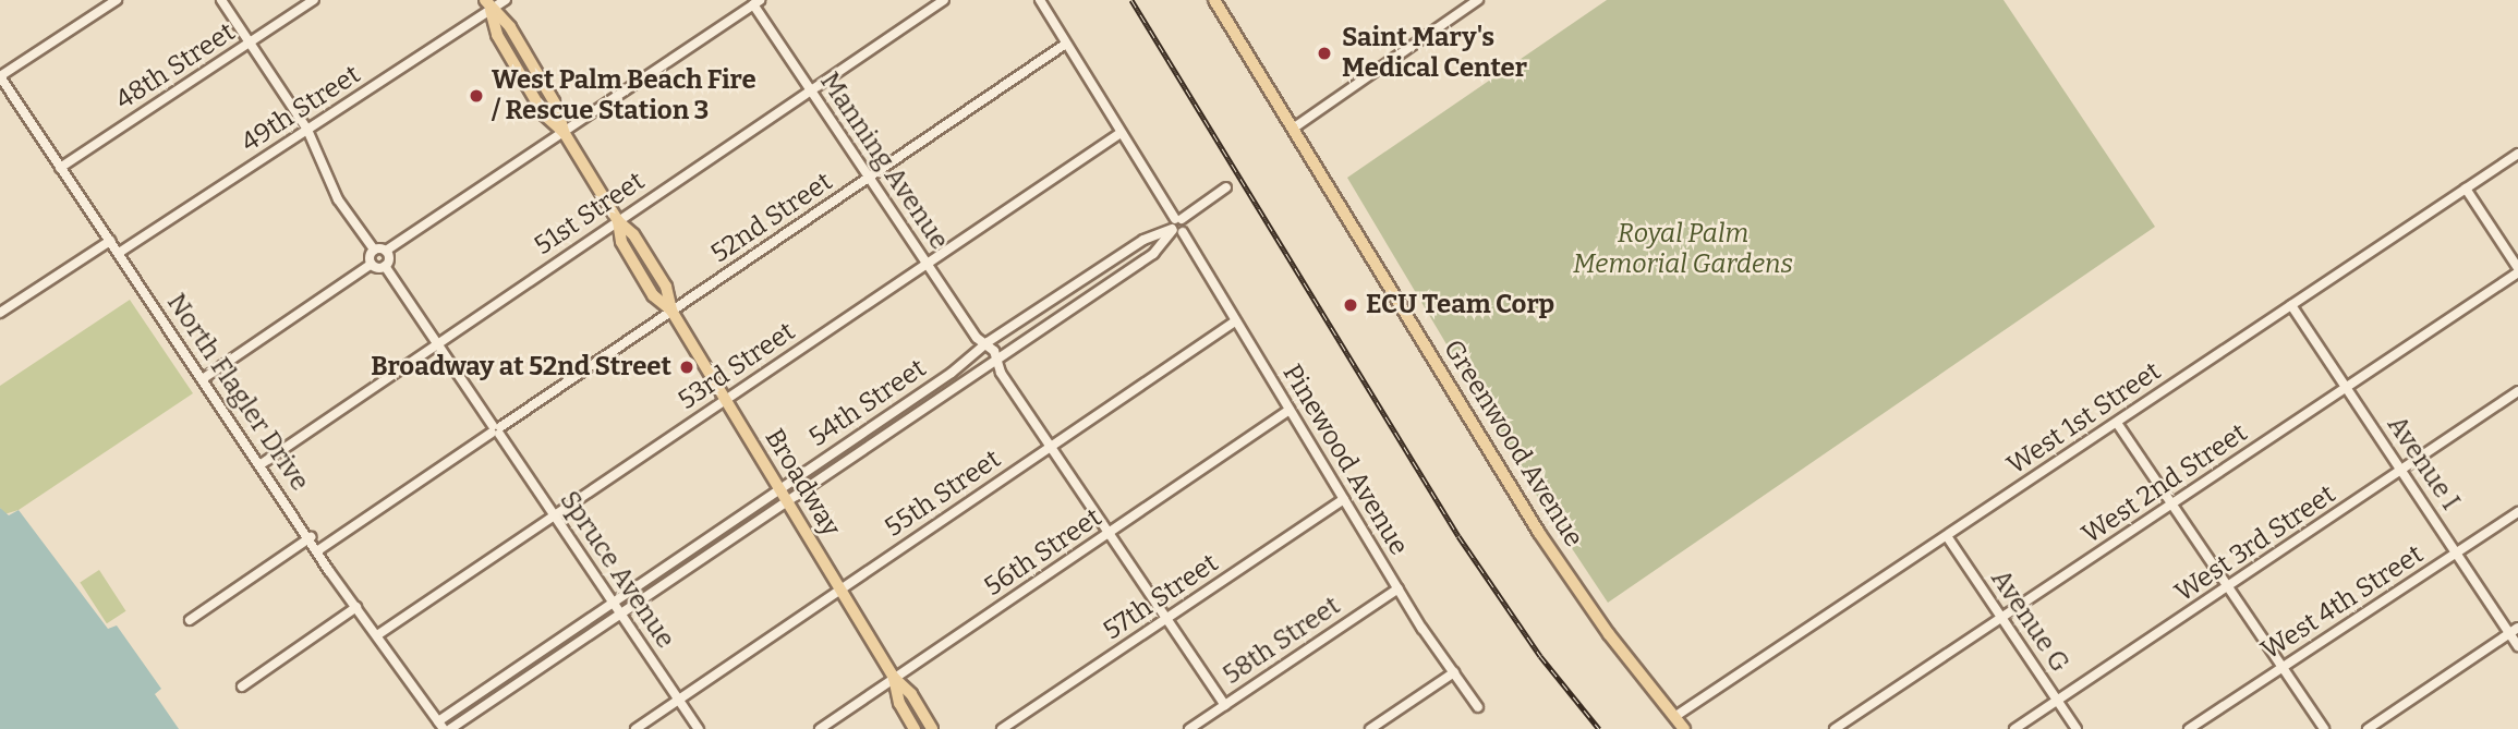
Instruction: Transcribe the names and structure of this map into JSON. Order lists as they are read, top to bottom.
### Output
{
  "streets": {
    "main road": ["Greenwood Avenue", "Broadway"],
    "street": [
      "48th Street",
      "49th Street",
      "Manning Avenue",
      "51st Street",
      "52nd Street",
      "53rd Street",
      "North Flagler Drive",
      "54th Street",
      "West 1st Street",
      "Pinewood Avenue",
      "Avenue I",
      "West 2nd Street",
      "55th Street",
      "West 3rd Street",
      "56th Street",
      "Spruce Avenue",
      "57th Street",
      "West 4th Street",
      "Avenue G",
      "58th Street"
    ]
  },
  "crossings": [
    ["48th Street", "North Flagler Drive"],
    ["49th Street", "North Flagler Drive"],
    ["49th Street", "Broadway"],
    ["Manning Avenue", "51st Street"],
    ["Manning Avenue", "52nd Street"],
    ["Manning Avenue", "53rd Street"],
    ["Manning Avenue", "54th Street"],
    ["Manning Avenue", "55th Street"],
    ["Manning Avenue", "56th Street"],
    ["Manning Avenue", "57th Street"],
    ["Manning Avenue", "58th Street"],
    ["51st Street", "North Flagler Drive"],
    ["51st Street", "Broadway"],
    ["51st Street", "Spruce Avenue"],
    ["52nd Street", "North Flagler Drive"],
    ["52nd Street", "Pinewood Avenue"],
    ["52nd Street", "Broadway"],
    ["52nd Street", "Spruce Avenue"],
    ["53rd Street", "North Flagler Drive"],
    ["53rd Street", "Pinewood Avenue"],
    ["53rd Street", "Broadway"],
    ["53rd Street", "Spruce Avenue"],
    ["North Flagler Drive", "54th Street"],
    ["54th Street", "Pinewood Avenue"],
    ["54th Street", "Broadway"],
    ["54th Street", "Spruce Avenue"],
    ["West 1st Street", "Greenwood Avenue"],
    ["West 1st Street", "Avenue I"],
    ["West 1st Street", "Avenue G"],
    ["Pinewood Avenue", "55th Street"],
    ["Pinewood Avenue", "56th Street"],
    ["Pinewood Avenue", "57th Street"],
    ["Pinewood Avenue", "58th Street"],
    ["Avenue I", "West 2nd Street"],
    ["Avenue I", "West 3rd Street"],
    ["Avenue I", "West 4th Street"],
    ["Broadway", "55th Street"],
    ["Broadway", "56th Street"],
    ["West 2nd Street", "Avenue G"],
    ["55th Street", "Spruce Avenue"],
    ["West 3rd Street", "Avenue G"]
  ],
  "parks": ["Royal Palm Memorial Gardens"],
  "places": [
    "Saint Mary's Medical Center",
    "West Palm Beach Fire / Rescue Station 3",
    "ECU Team Corp",
    "Broadway at 52nd Street"
  ]
}
